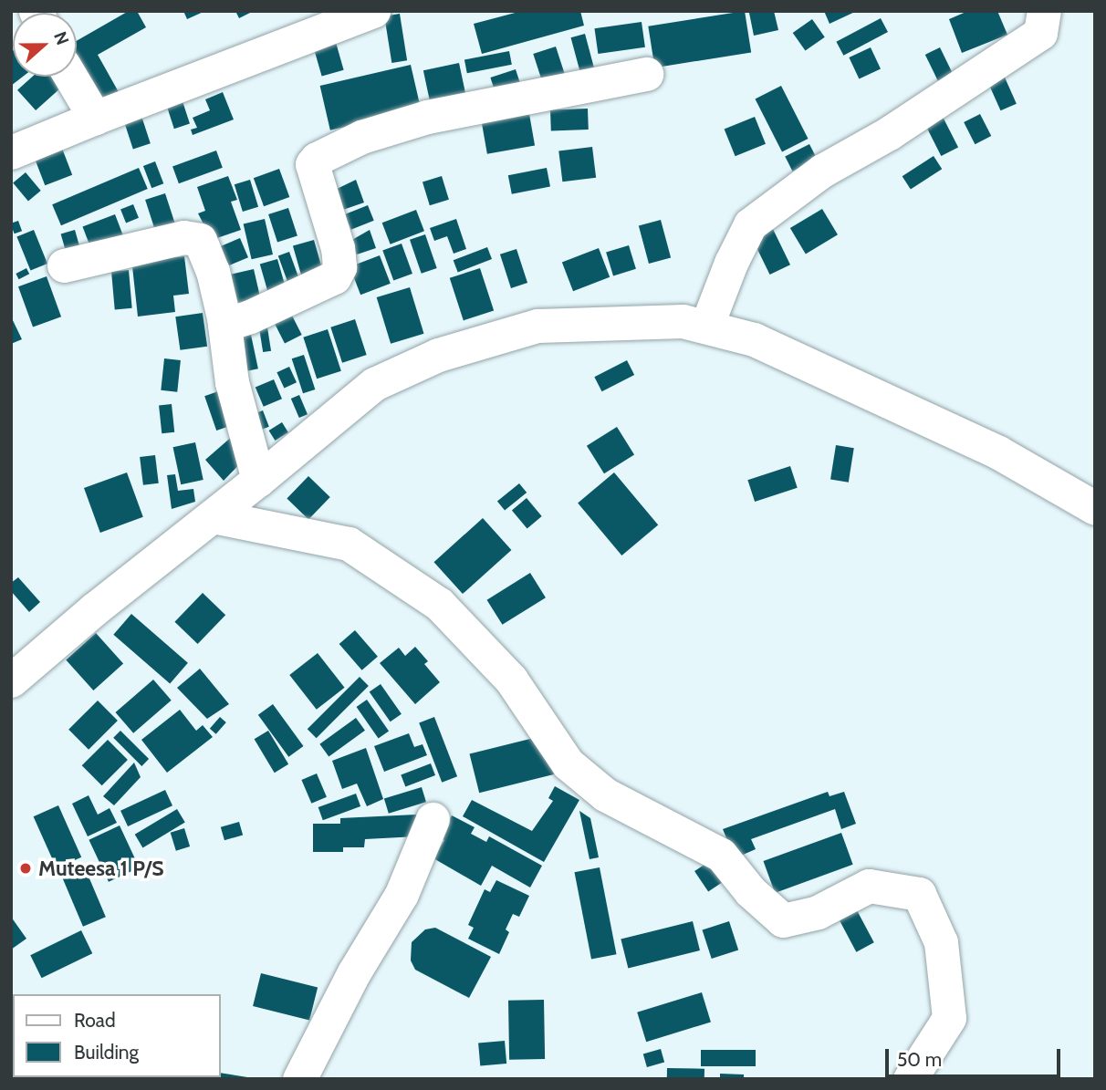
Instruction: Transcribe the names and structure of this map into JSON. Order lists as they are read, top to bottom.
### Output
{
  "places": ["Muteesa 1 P/S"],
  "legend": ["Road", "Building"],
  "scale_bar": "50 m",
  "north": "right"
}
